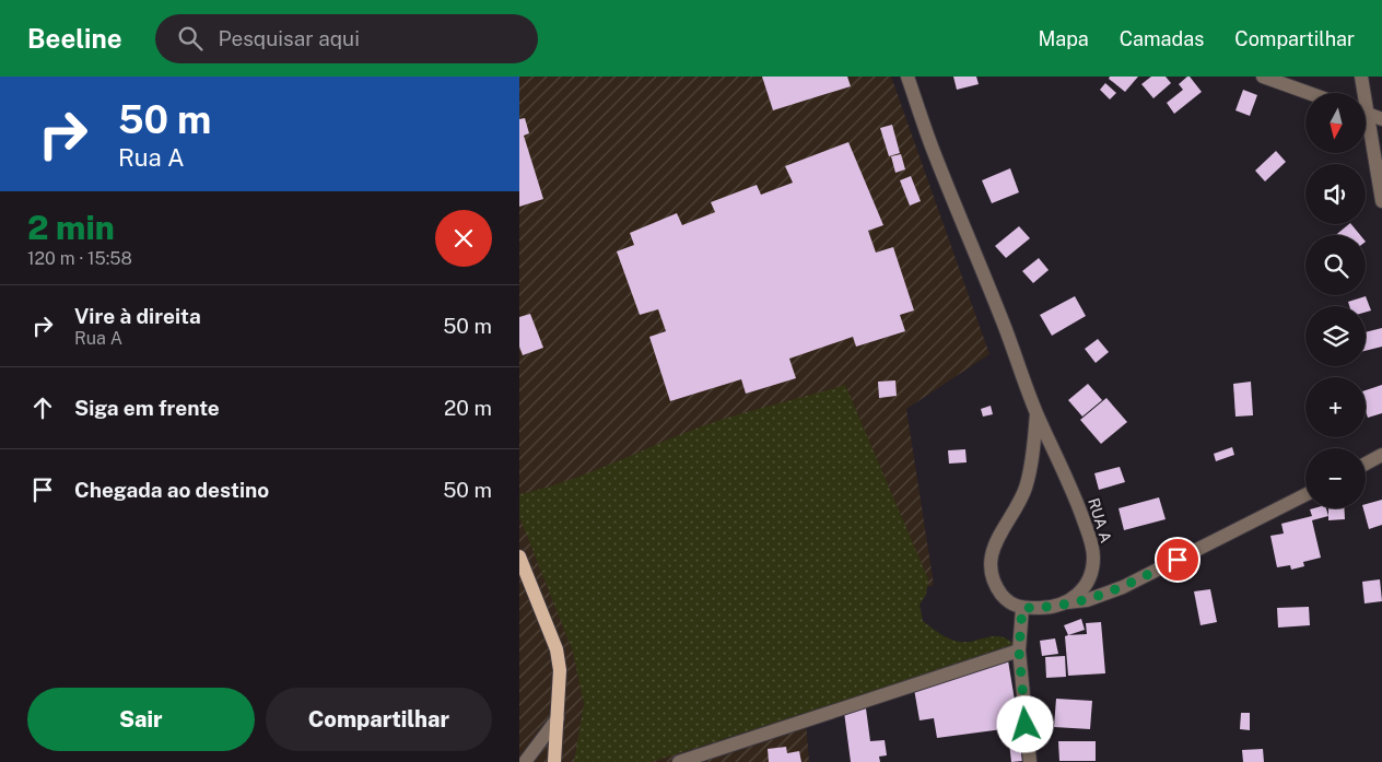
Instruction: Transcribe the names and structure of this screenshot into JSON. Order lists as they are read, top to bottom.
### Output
{
  "streets": {
    "street": ["RUA A"]
  },
  "north": "bottom",
  "page": {
    "header": "Beeline",
    "search": "Pesquisar aqui",
    "nav": ["Mapa", "Camadas", "Compartilhar"],
    "turn": ["50 m", "Rua A"],
    "map_buttons": ["+", "−"],
    "heading": ["2 min", "120 m · 15:58"],
    "list": [
      {
        "name": "Vire à direita",
        "note": "Rua A",
        "value": "50 m"
      },
      {
        "name": "Siga em frente",
        "value": "20 m"
      },
      {
        "name": "Chegada ao destino",
        "value": "50 m"
      }
    ],
    "buttons": ["Sair", "Compartilhar"]
  }
}
